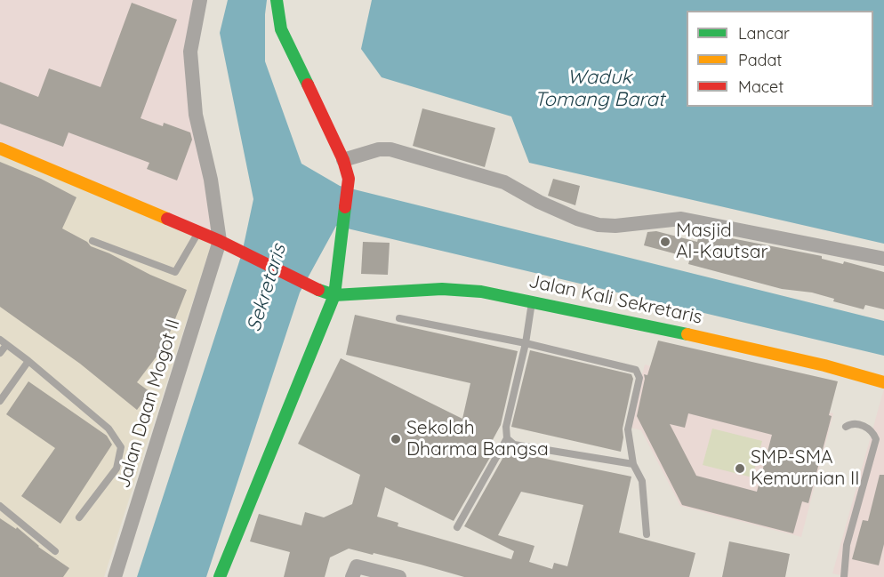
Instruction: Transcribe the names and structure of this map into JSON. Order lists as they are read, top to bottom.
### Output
{
  "streets": {
    "street": ["Jalan Kali Sekretaris", "Jalan Daan Mogot II"]
  },
  "water": ["Waduk Tomang Barat", "Sekretaris"],
  "places": ["Masjid Al-Kautsar", "Sekolah Dharma Bangsa", "SMP-SMA Kemurnian II"],
  "legend": ["Lancar", "Padat", "Macet"]
}
